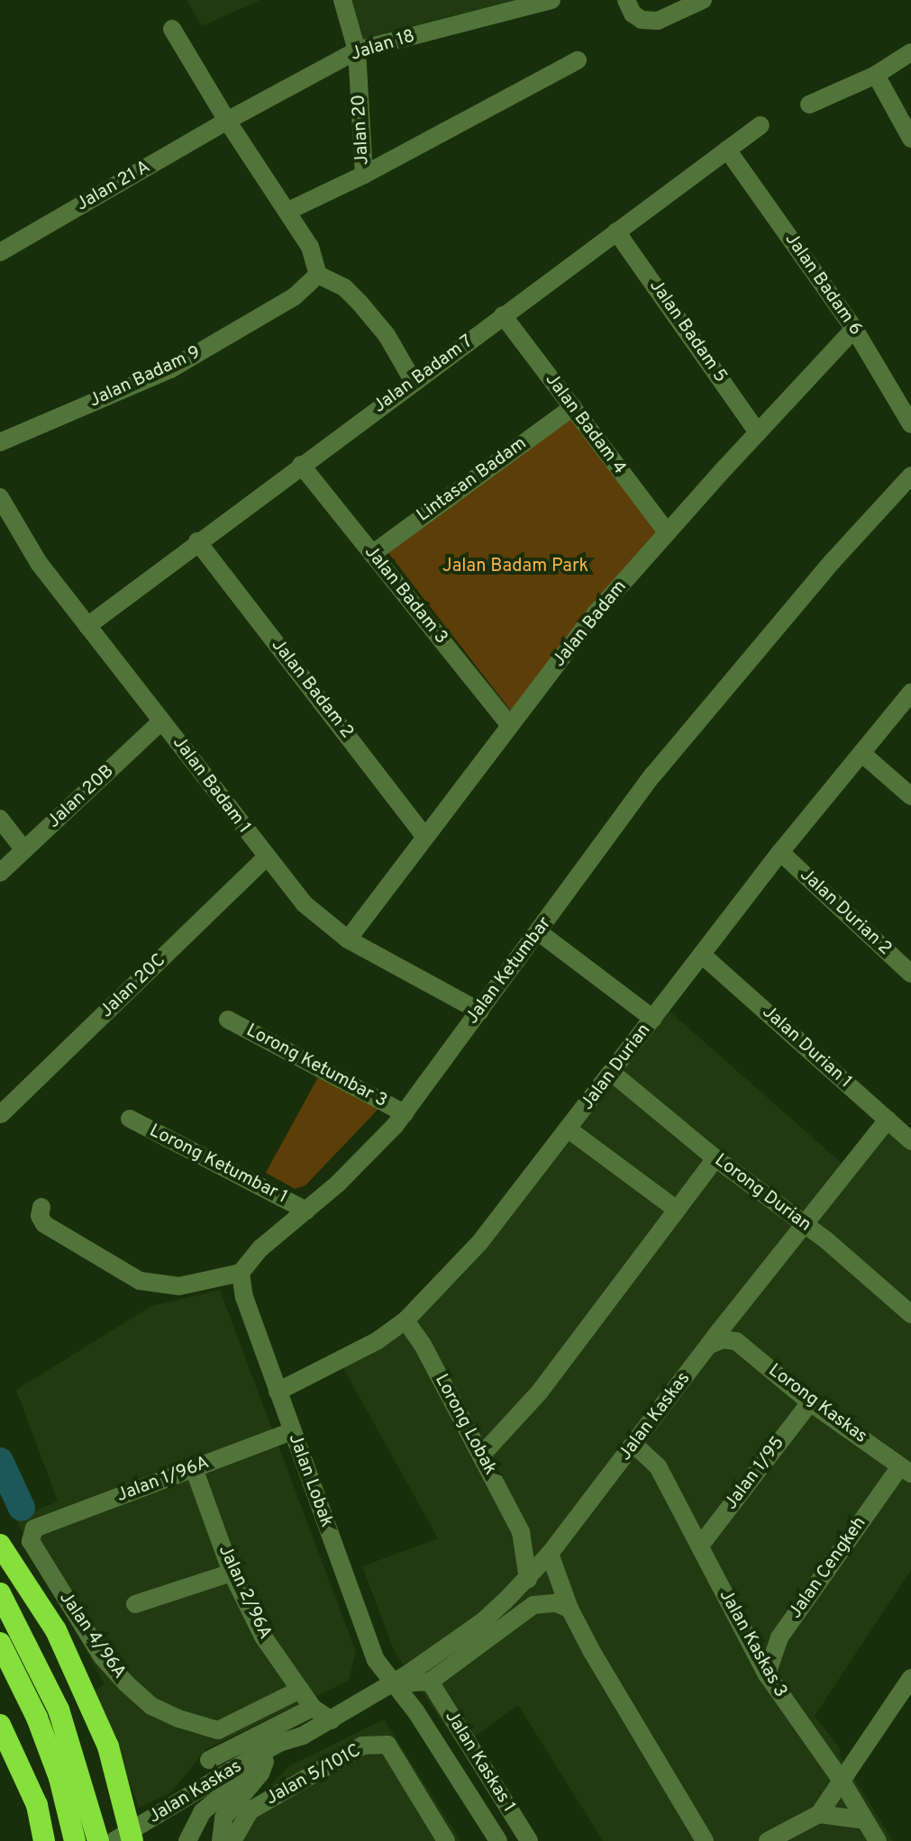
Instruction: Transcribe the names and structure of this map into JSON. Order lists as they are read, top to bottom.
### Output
{
  "streets": {
    "street": [
      "Jalan 18",
      "Jalan 20",
      "Jalan 21 A",
      "Jalan Badam 6",
      "Jalan Badam 5",
      "Jalan Badam 7",
      "Jalan Badam 9",
      "Jalan Badam 4",
      "Lintasan Badam",
      "Jalan Badam 3",
      "Jalan Badam",
      "Jalan Badam 2",
      "Jalan Badam 1",
      "Jalan 20B",
      "Jalan Durian 2",
      "Jalan Ketumbar",
      "Jalan 20C",
      "Jalan Durian 1",
      "Lorong Ketumbar 3",
      "Jalan Durian",
      "Lorong Ketumbar 1",
      "Lorong Durian",
      "Lorong Kaskas",
      "Jalan Kaskas",
      "Lorong Lobak",
      "Jalan 1/95",
      "Jalan 1/96A",
      "Jalan Lobak",
      "Jalan Cengkeh",
      "Jalan 2/96A",
      "Jalan 4/96A",
      "Jalan Kaskas 3",
      "Jalan Kaskas 1",
      "Jalan 5/101C"
    ]
  },
  "crossings": [
    ["Jalan 18", "Jalan 20"],
    ["Jalan 18", "Jalan 21 A"],
    ["Jalan Badam 6", "Jalan Badam 7"],
    ["Jalan Badam 6", "Jalan Badam"],
    ["Jalan Badam 5", "Jalan Badam 7"],
    ["Jalan Badam 5", "Jalan Badam"],
    ["Jalan Badam 7", "Jalan Badam 4"],
    ["Jalan Badam 7", "Jalan Badam 3"],
    ["Jalan Badam 7", "Jalan Badam 2"],
    ["Jalan Badam 7", "Jalan Badam 1"],
    ["Jalan Badam 4", "Lintasan Badam"],
    ["Jalan Badam 4", "Jalan Badam"],
    ["Lintasan Badam", "Jalan Badam 3"],
    ["Jalan Badam 3", "Jalan Badam"],
    ["Jalan Badam", "Jalan Badam 2"],
    ["Jalan Badam", "Jalan Badam 1"],
    ["Jalan Badam 1", "Jalan 20B"],
    ["Jalan Badam 1", "Jalan Ketumbar"],
    ["Jalan Badam 1", "Jalan 20C"],
    ["Jalan Durian 2", "Jalan Durian"],
    ["Jalan Ketumbar", "Lorong Ketumbar 3"],
    ["Jalan Ketumbar", "Lorong Ketumbar 1"],
    ["Jalan Ketumbar", "Jalan Lobak"],
    ["Jalan Durian 1", "Jalan Durian"],
    ["Jalan Durian 1", "Jalan Kaskas"],
    ["Jalan Durian", "Lorong Durian"],
    ["Jalan Durian", "Lorong Lobak"],
    ["Jalan Durian", "Jalan Lobak"],
    ["Lorong Durian", "Jalan Kaskas"],
    ["Lorong Kaskas", "Jalan 1/95"],
    ["Lorong Kaskas", "Jalan Cengkeh"],
    ["Jalan Kaskas", "Lorong Lobak"],
    ["Jalan Kaskas", "Jalan Lobak"],
    ["Jalan Kaskas", "Jalan Kaskas 3"],
    ["Jalan Kaskas", "Jalan Kaskas 1"],
    ["Jalan 1/95", "Jalan Kaskas 3"],
    ["Jalan 1/96A", "Jalan Lobak"],
    ["Jalan 1/96A", "Jalan 2/96A"],
    ["Jalan 1/96A", "Jalan 4/96A"],
    ["Jalan Cengkeh", "Jalan Kaskas 3"]
  ],
  "parks": ["Jalan Badam Park"]
}
